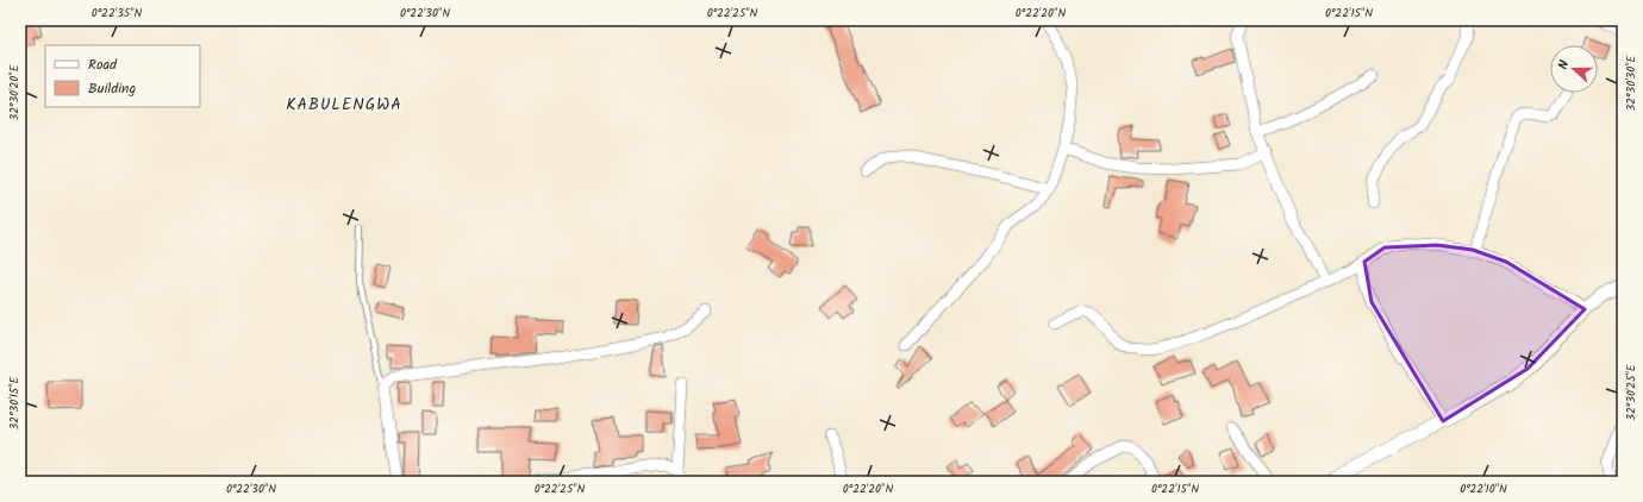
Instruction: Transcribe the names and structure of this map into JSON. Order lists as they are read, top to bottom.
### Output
{
  "districts": ["KABULENGWA"],
  "legend": ["Road", "Building"],
  "north": "left",
  "coordinates": [
    "0°22'35\"N",
    "0°22'30\"N",
    "0°22'25\"N",
    "0°22'20\"N",
    "0°22'15\"N",
    "32°30'30\"E",
    "32°30'20\"E",
    "32°30'25\"E",
    "32°30'15\"E",
    "0°22'10\"N"
  ]
}
